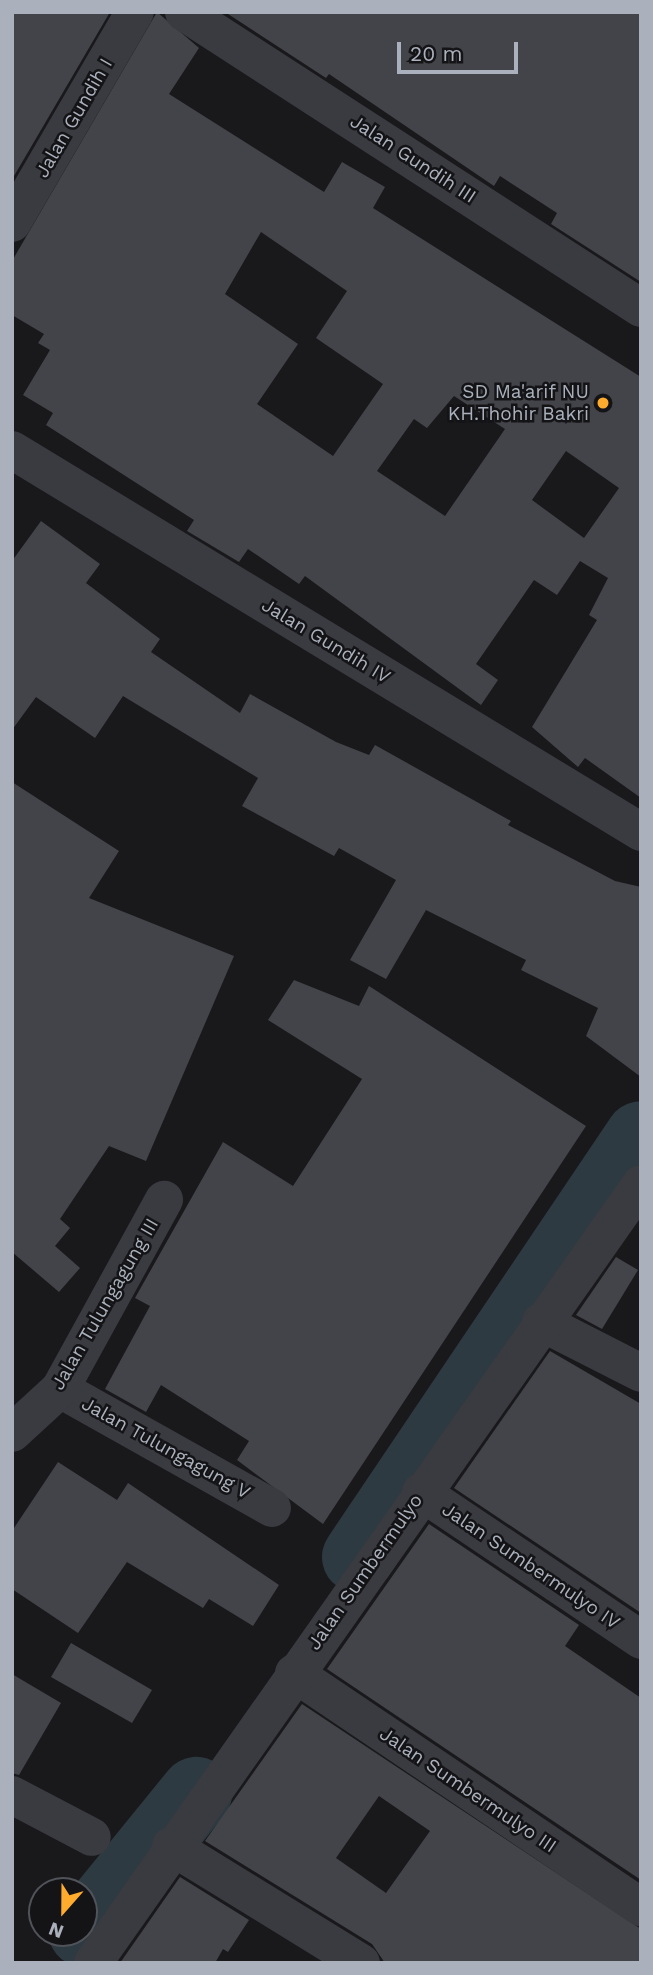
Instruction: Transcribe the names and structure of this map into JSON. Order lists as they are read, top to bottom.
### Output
{
  "streets": {
    "street": [
      "Jalan Gundih I",
      "Jalan Gundih III",
      "Jalan Gundih IV",
      "Jalan Tulungagung III",
      "Jalan Tulungagung V",
      "Jalan Sumbermulyo IV",
      "Jalan Sumbermulyo",
      "Jalan Sumbermulyo III"
    ]
  },
  "crossings": [
    ["Jalan Tulungagung III", "Jalan Tulungagung V"],
    ["Jalan Sumbermulyo IV", "Jalan Sumbermulyo"],
    ["Jalan Sumbermulyo", "Jalan Sumbermulyo III"]
  ],
  "places": ["SD Ma'arif NU KH.Thohir Bakri"],
  "scale_bar": "20 m",
  "north": "bottom"
}
